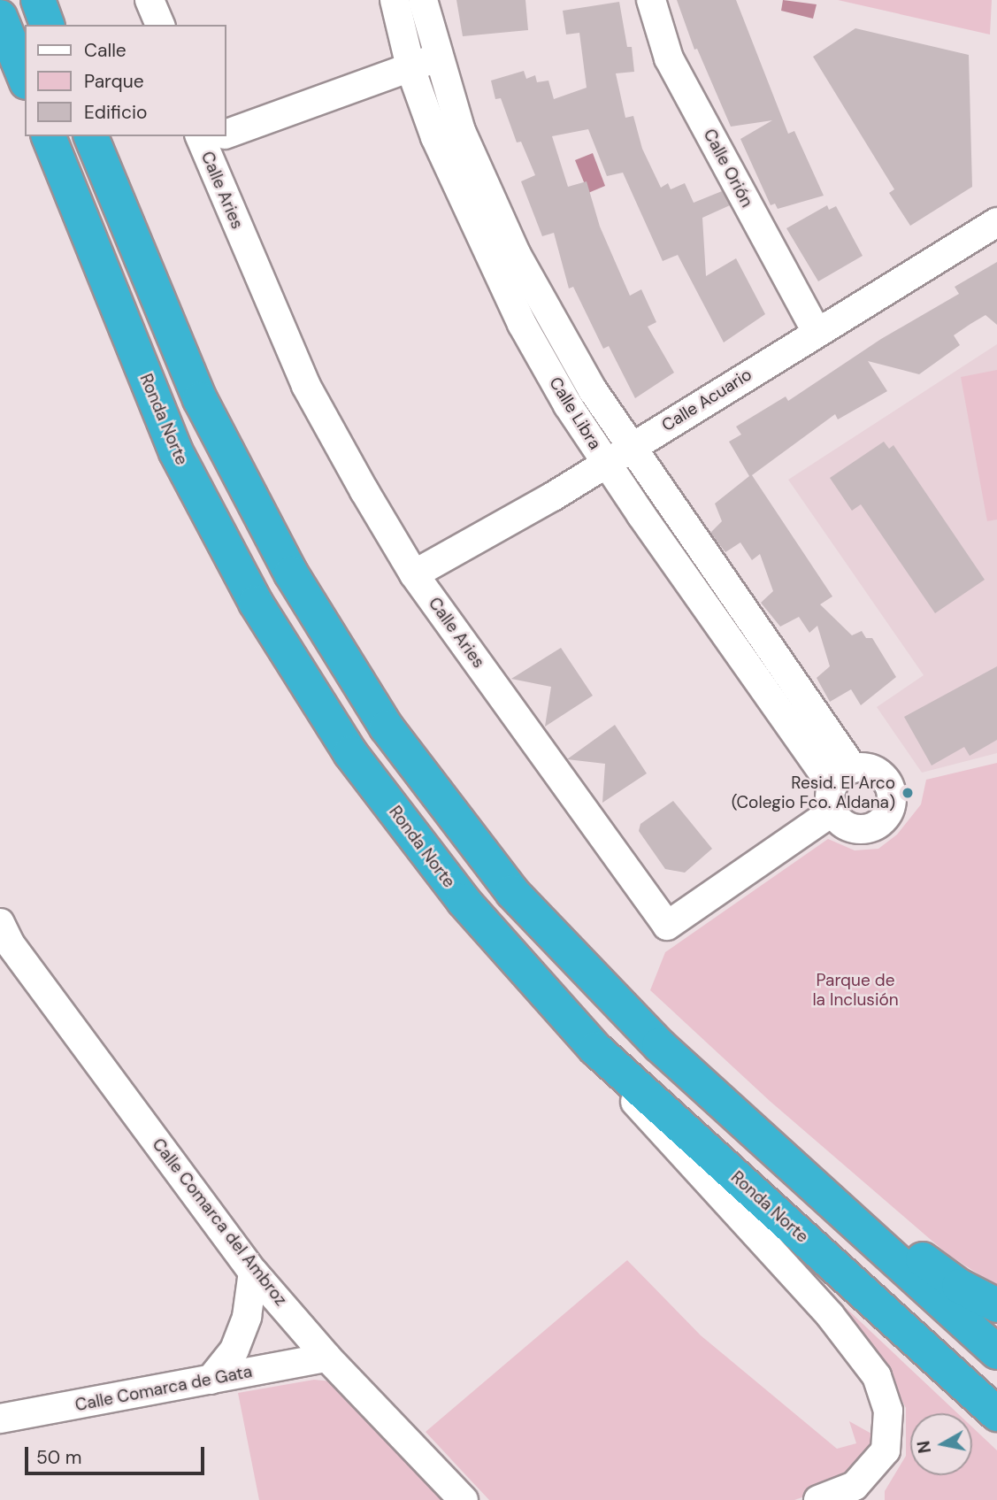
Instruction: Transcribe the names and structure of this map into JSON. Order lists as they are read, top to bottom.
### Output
{
  "streets": {
    "highway": ["Ronda Norte"],
    "street": [
      "Calle Orión",
      "Calle Aries",
      "Calle Acuario",
      "Calle Libra",
      "Calle Comarca del Ambroz",
      "Calle Comarca de Gata"
    ]
  },
  "crossings": [
    ["Calle Orión", "Calle Acuario"],
    ["Calle Aries", "Calle Acuario"],
    ["Calle Aries", "Calle Libra"],
    ["Calle Acuario", "Calle Libra"],
    ["Calle Comarca del Ambroz", "Calle Comarca de Gata"]
  ],
  "parks": ["Parque de la Inclusión"],
  "places": ["Resid. El Arco (Colegio Fco. Aldana)"],
  "legend": ["Calle", "Parque", "Edificio"],
  "scale_bar": "50 m",
  "north": "left"
}
